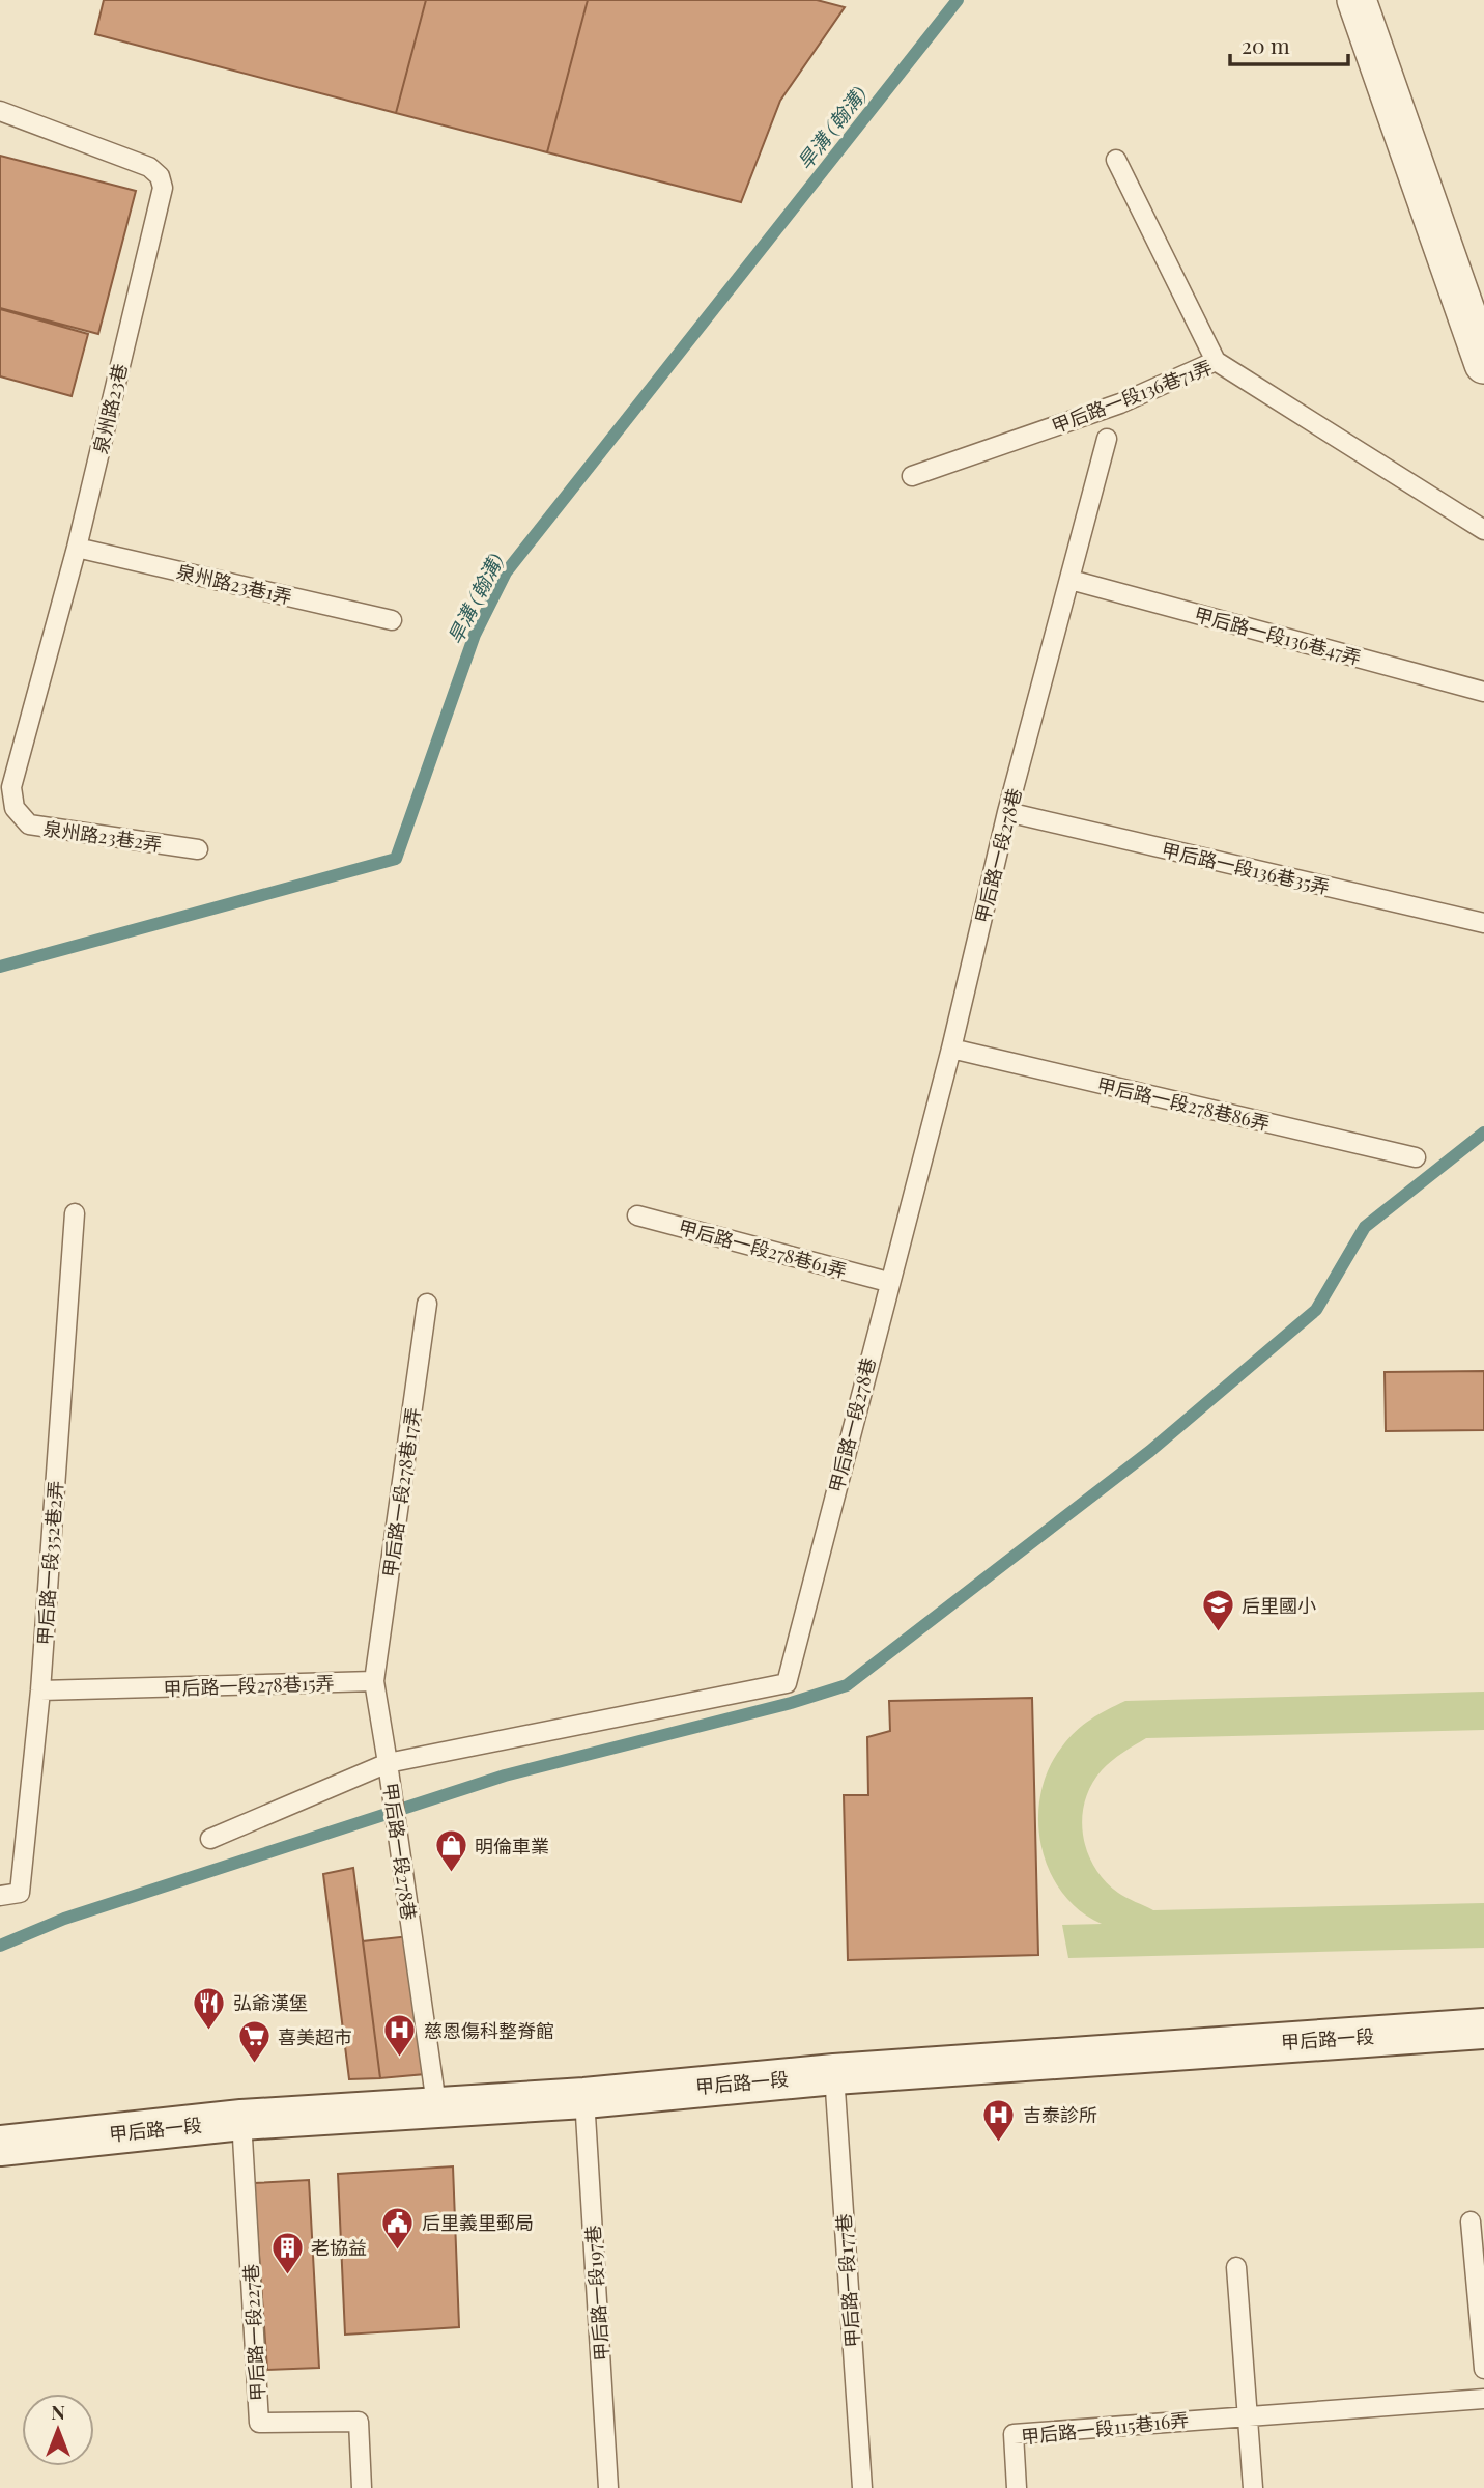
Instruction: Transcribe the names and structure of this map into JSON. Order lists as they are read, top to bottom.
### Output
{
  "streets": {
    "main road": ["甲后路一段"],
    "lane": [
      "甲后路一段136巷71弄",
      "泉州路23巷",
      "泉州路23巷1弄",
      "甲后路一段136巷47弄",
      "泉州路23巷2弄",
      "甲后路一段278巷",
      "甲后路一段136巷35弄",
      "甲后路一段278巷86弄",
      "甲后路一段278巷61弄",
      "甲后路一段278巷17弄",
      "甲后路一段352巷2弄",
      "甲后路一段278巷15弄",
      "甲后路一段177巷",
      "甲后路一段197巷",
      "甲后路一段227巷",
      "甲后路一段115巷16弄"
    ]
  },
  "crossings": [
    ["泉州路23巷", "泉州路23巷1弄"],
    ["泉州路23巷", "泉州路23巷2弄"],
    ["甲后路一段136巷47弄", "甲后路一段278巷"],
    ["甲后路一段278巷", "甲后路一段136巷35弄"],
    ["甲后路一段278巷", "甲后路一段278巷86弄"],
    ["甲后路一段278巷", "甲后路一段278巷61弄"],
    ["甲后路一段278巷", "甲后路一段"],
    ["甲后路一段278巷17弄", "甲后路一段278巷15弄"],
    ["甲后路一段352巷2弄", "甲后路一段278巷15弄"],
    ["甲后路一段", "甲后路一段177巷"],
    ["甲后路一段", "甲后路一段197巷"],
    ["甲后路一段", "甲后路一段227巷"]
  ],
  "water": ["旱溝 (翰溝)"],
  "places": {
    "school or university": ["后里國小"],
    "shop": ["明倫車業"],
    "restaurant": ["弘爺漢堡"],
    "hospital": ["慈恩傷科整脊館", "吉泰診所"],
    "supermarket": ["喜美超市"],
    "public building": ["后里義里郵局"],
    "building": ["老協益"]
  },
  "scale_bar": "20 m",
  "north": "top"
}
